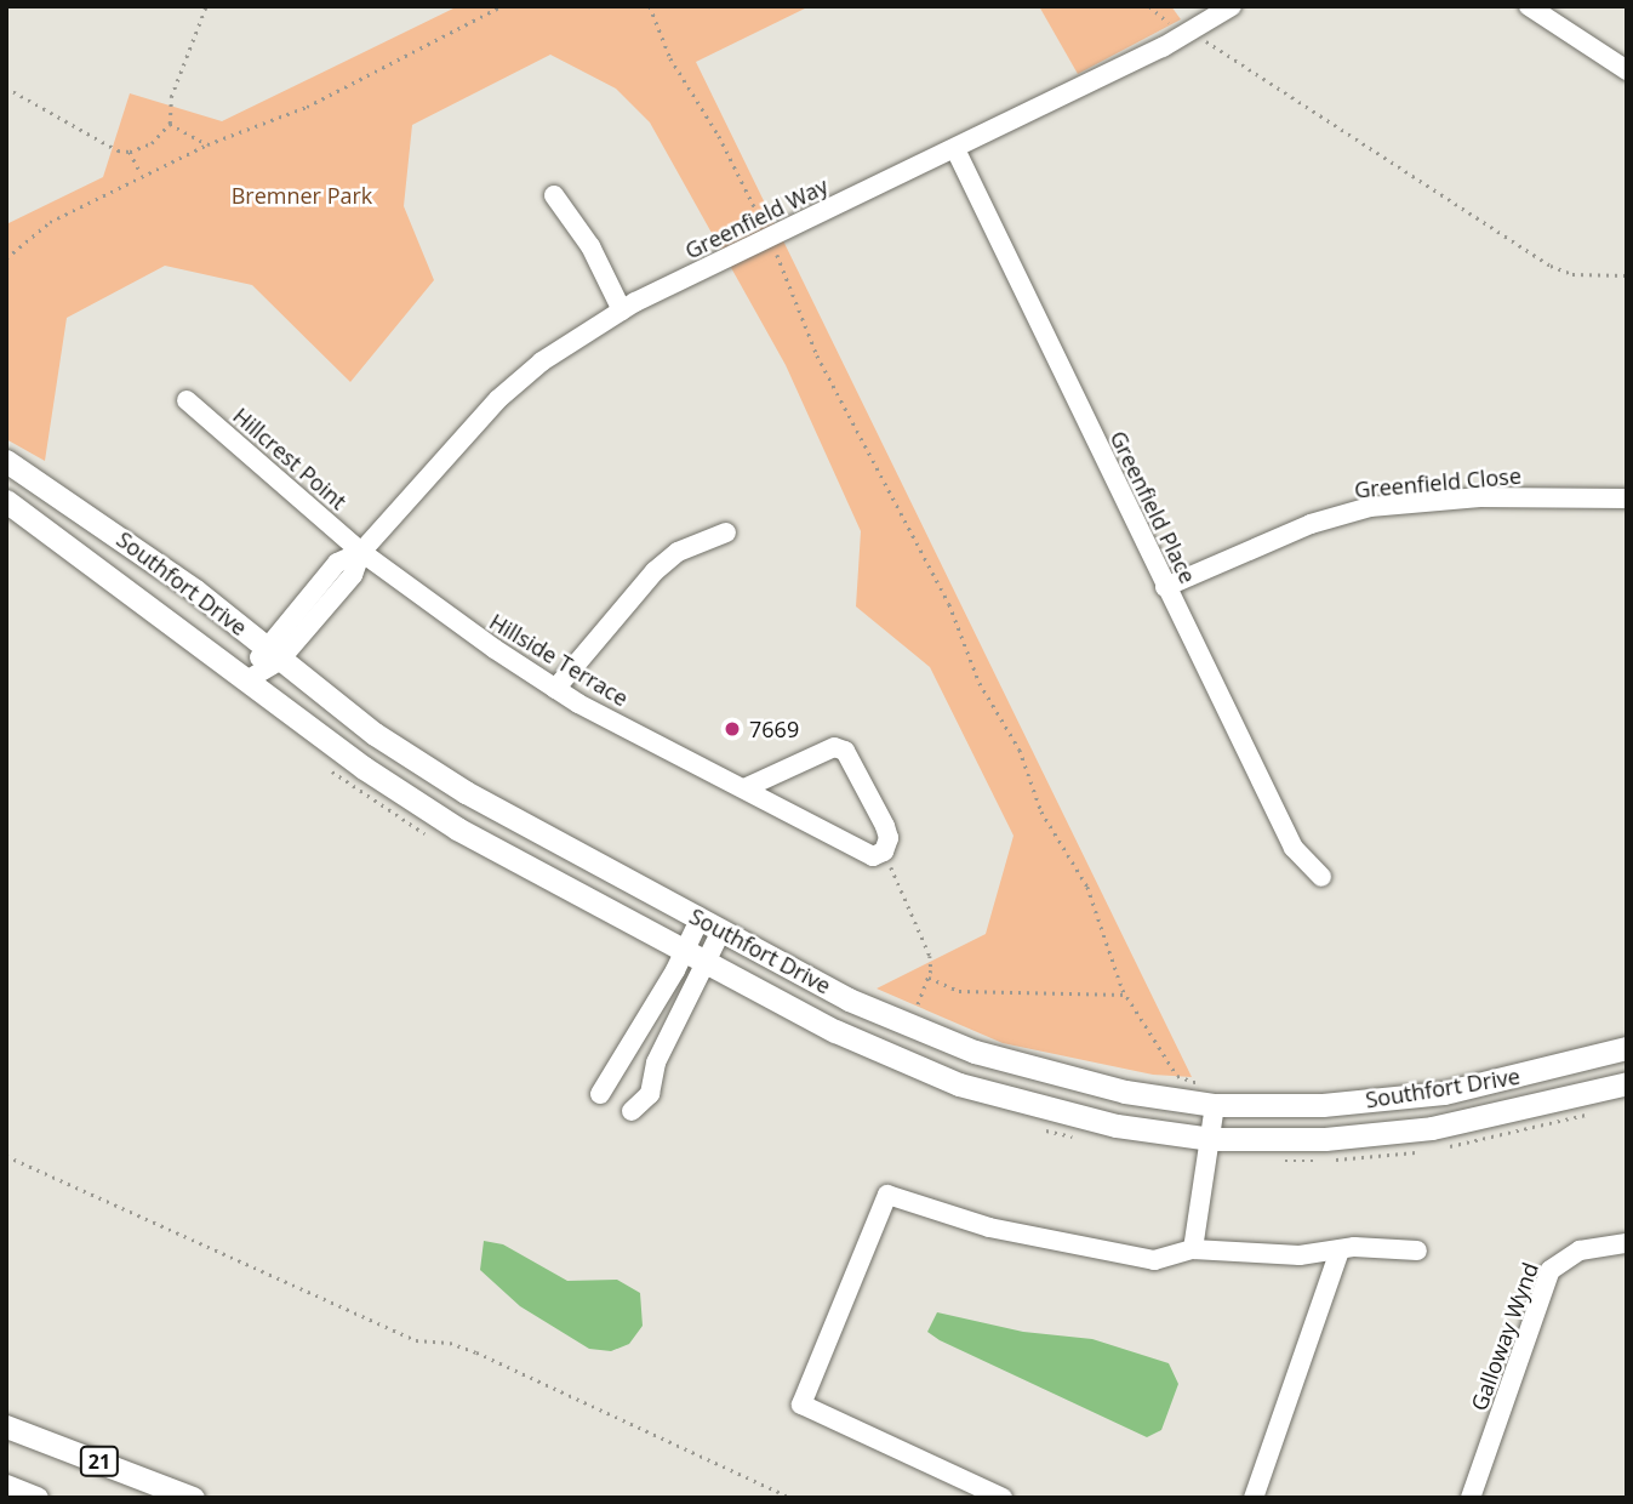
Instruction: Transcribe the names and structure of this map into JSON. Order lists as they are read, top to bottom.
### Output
{
  "streets": {
    "main road": ["Southfort Drive", "21"],
    "street": [
      "Greenfield Way",
      "Hillcrest Point",
      "Greenfield Close",
      "Greenfield Place",
      "Hillside Terrace",
      "Galloway Wynd"
    ]
  },
  "crossings": [
    ["Greenfield Way", "Hillcrest Point"],
    ["Greenfield Way", "Greenfield Place"],
    ["Greenfield Way", "Southfort Drive"],
    ["Greenfield Way", "Hillside Terrace"],
    ["Hillcrest Point", "Hillside Terrace"],
    ["Greenfield Close", "Greenfield Place"]
  ],
  "parks": ["Bremner Park"],
  "places": ["7669"]
}
